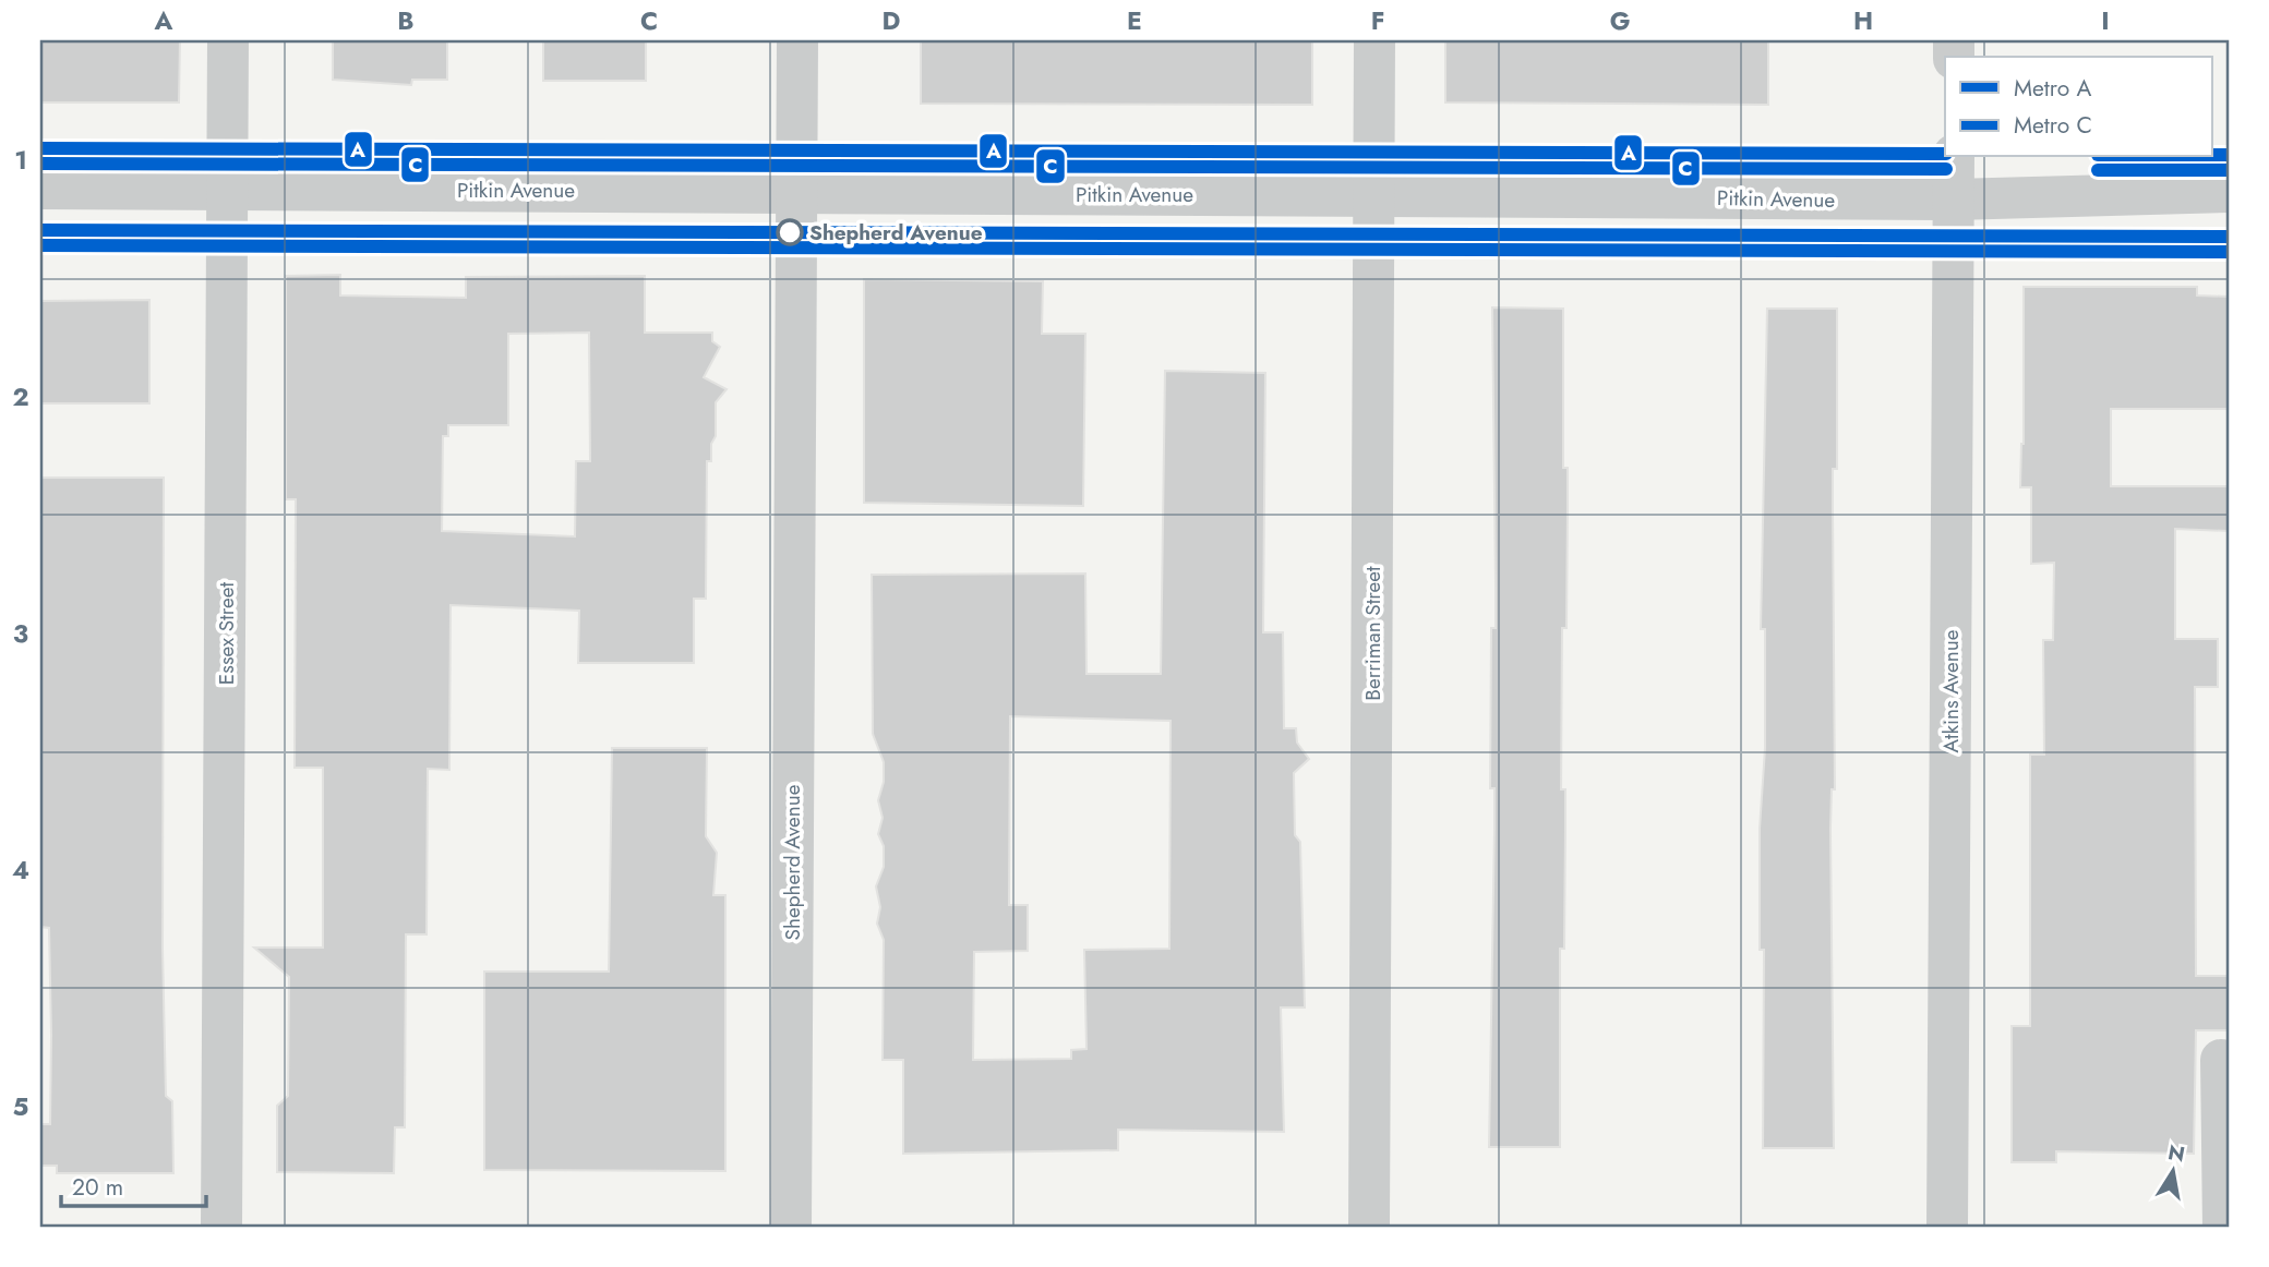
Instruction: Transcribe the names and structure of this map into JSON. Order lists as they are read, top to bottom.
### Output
{
  "streets": {
    "street": [
      "Pitkin Avenue",
      "Essex Street",
      "Berriman Street",
      "Atkins Avenue",
      "Shepherd Avenue"
    ]
  },
  "crossings": [
    ["Pitkin Avenue", "Essex Street"],
    ["Pitkin Avenue", "Berriman Street"],
    ["Pitkin Avenue", "Atkins Avenue"],
    ["Pitkin Avenue", "Shepherd Avenue"]
  ],
  "places": ["Shepherd Avenue"],
  "lines": ["metro line A", "metro line C"],
  "legend": ["Metro A", "Metro C"],
  "scale_bar": "20 m",
  "north": "top",
  "grid": {
    "columns": [
      "A",
      "B",
      "C",
      "D",
      "E",
      "F",
      "G",
      "H",
      "I"
    ],
    "rows": [
      "1",
      "2",
      "3",
      "4",
      "5"
    ]
  }
}
